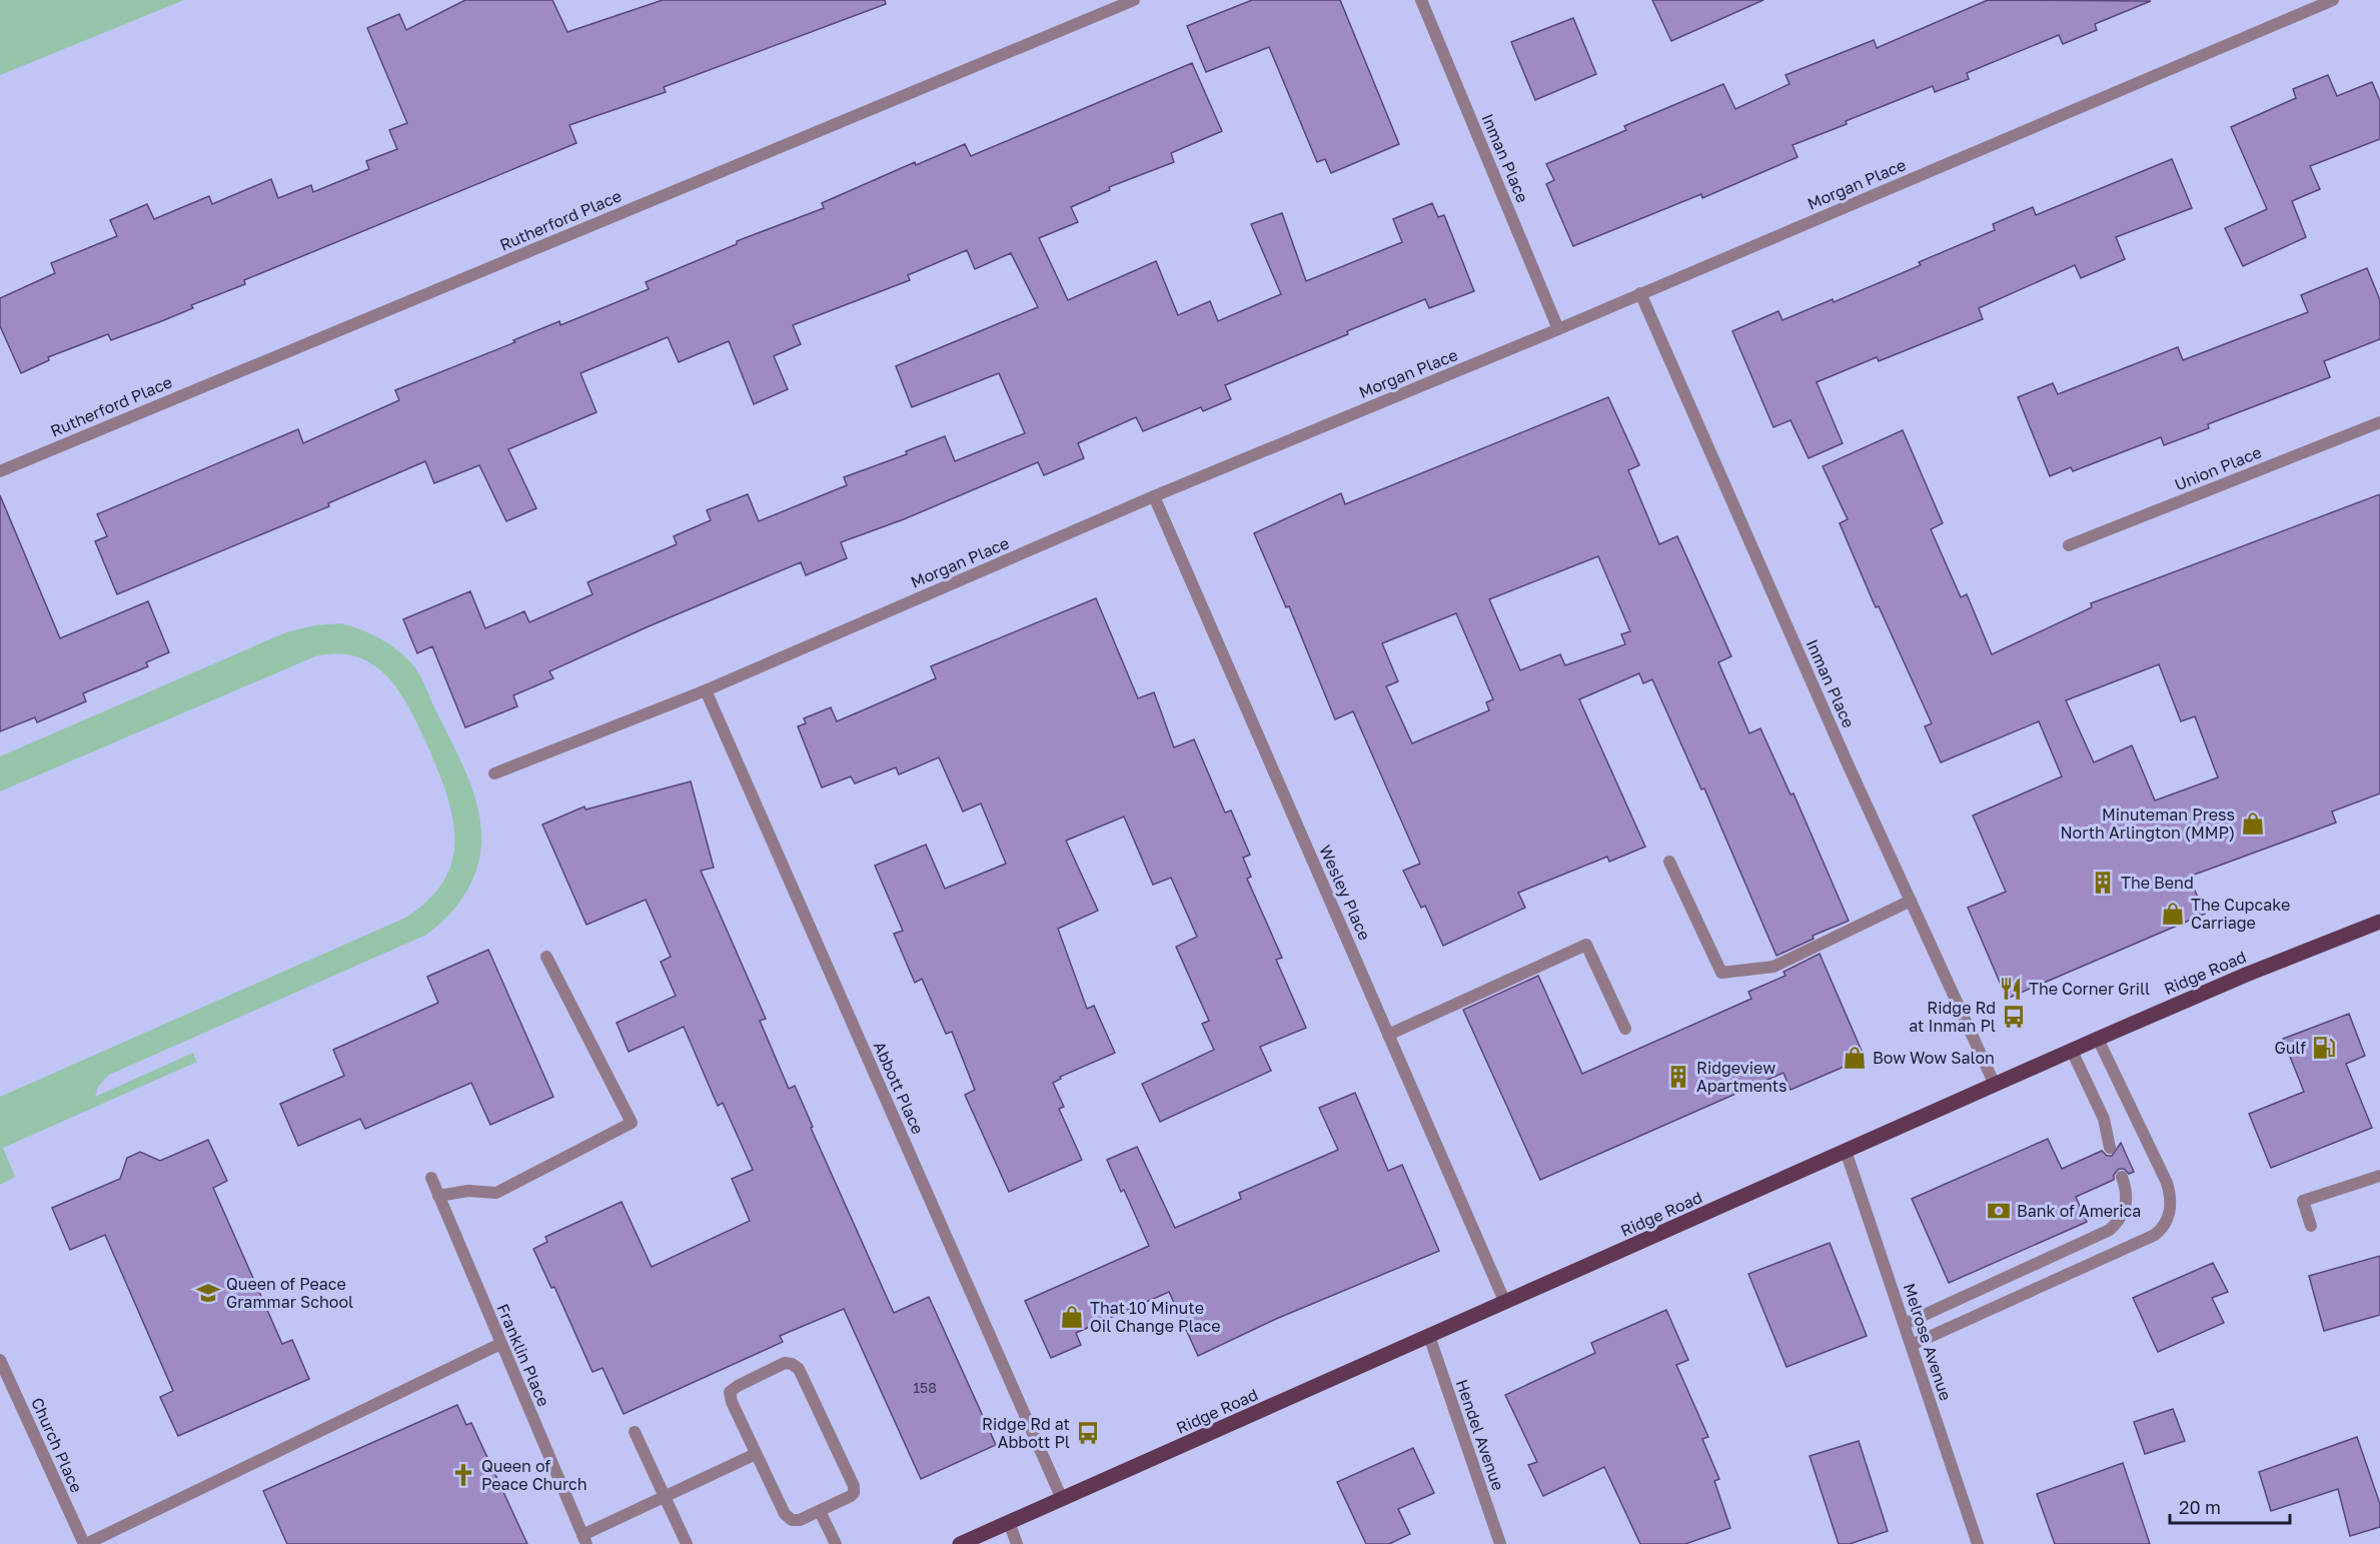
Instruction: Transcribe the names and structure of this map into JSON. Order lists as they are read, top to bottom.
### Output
{
  "streets": {
    "main road": ["Ridge Road"],
    "street": [
      "Inman Place",
      "Morgan Place",
      "Rutherford Place",
      "Union Place",
      "Wesley Place",
      "Abbott Place",
      "Melrose Avenue",
      "Franklin Place",
      "Hendel Avenue",
      "Church Place"
    ]
  },
  "crossings": [
    ["Inman Place", "Morgan Place"],
    ["Inman Place", "Ridge Road"],
    ["Morgan Place", "Wesley Place"],
    ["Morgan Place", "Abbott Place"],
    ["Wesley Place", "Ridge Road"],
    ["Ridge Road", "Abbott Place"],
    ["Ridge Road", "Melrose Avenue"],
    ["Ridge Road", "Hendel Avenue"]
  ],
  "places": {
    "shop": [
      "Minuteman Press North Arlington (MMP)",
      "The Cupcake Carriage",
      "Bow Wow Salon",
      "That 10 Minute Oil Change Place"
    ],
    "building": ["The Bend", "Ridgeview Apartments"],
    "restaurant": ["The Corner Grill"],
    "bus stop": ["Ridge Rd at Inman Pl", "Ridge Rd at Abbott Pl"],
    "fuel station": ["Gulf"],
    "bank": ["Bank of America"],
    "school or university": ["Queen of Peace Grammar School"],
    "church": ["Queen of Peace Church"]
  },
  "house_numbers": ["158"],
  "scale_bar": "20 m"
}
